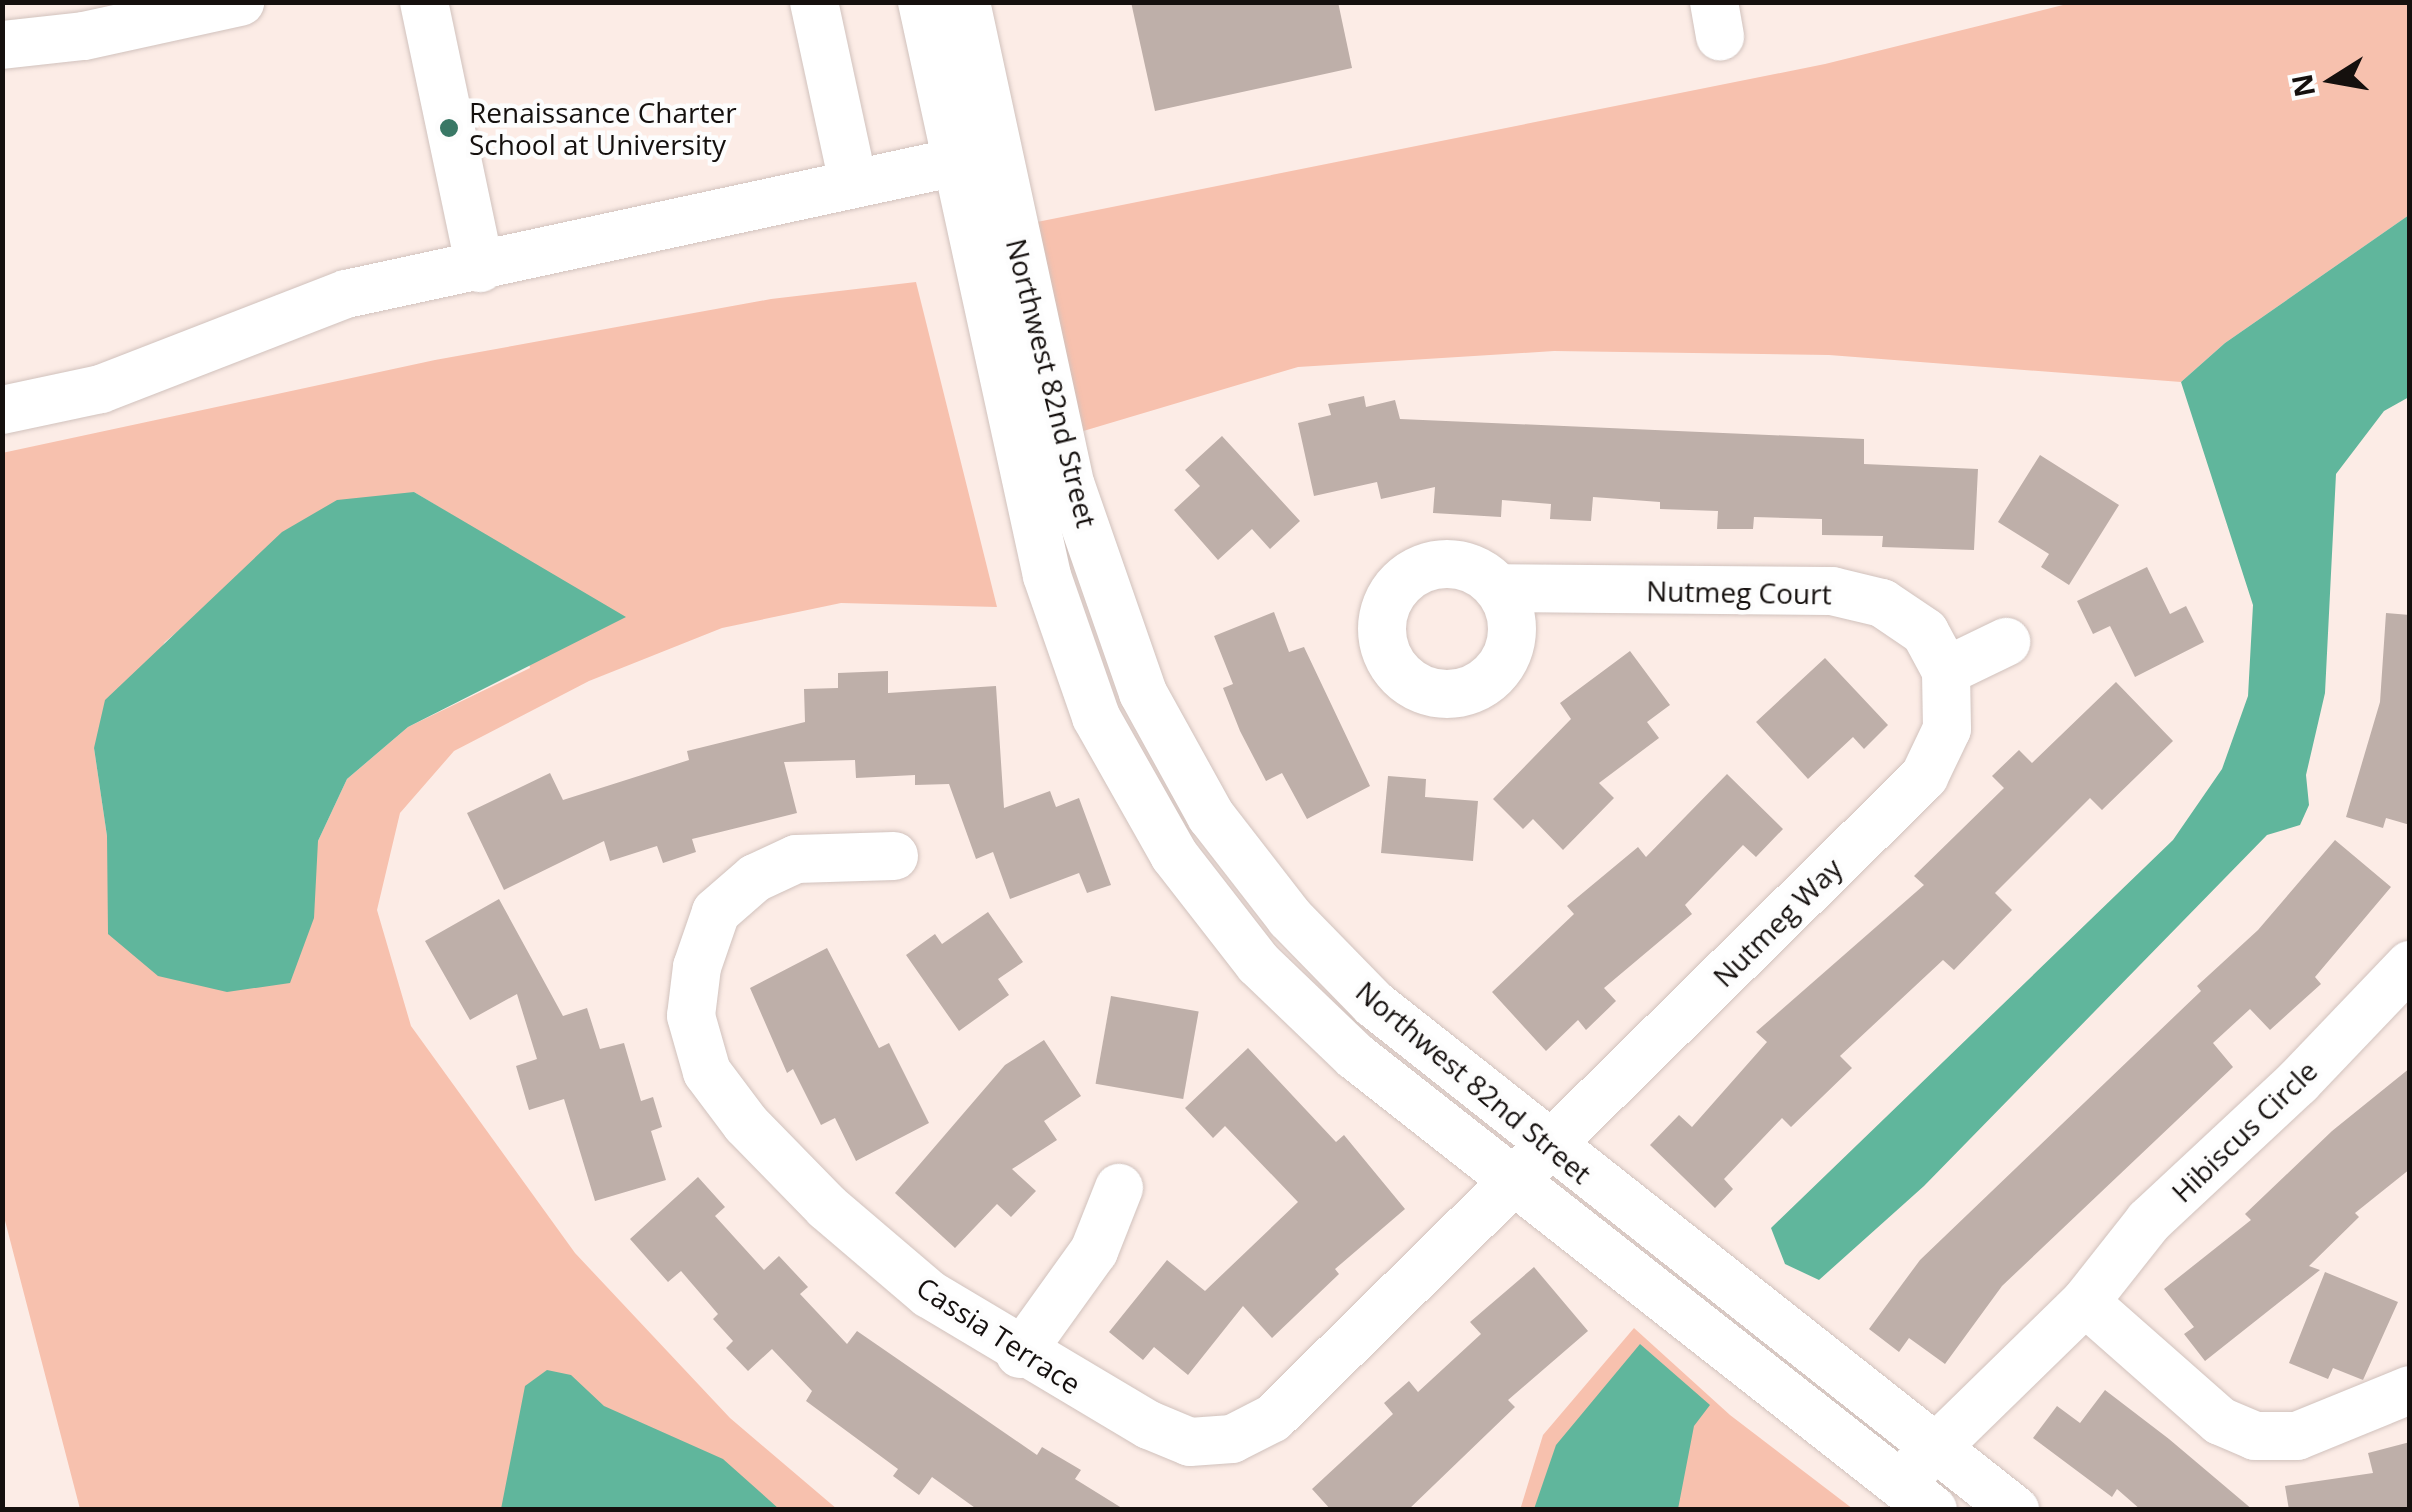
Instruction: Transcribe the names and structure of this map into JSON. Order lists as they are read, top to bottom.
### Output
{
  "streets": {
    "street": [
      "Northwest 82nd Street",
      "Nutmeg Court",
      "Nutmeg Way",
      "Hibiscus Circle",
      "Cassia Terrace"
    ]
  },
  "crossings": [
    ["Northwest 82nd Street", "Nutmeg Way"],
    ["Northwest 82nd Street", "Hibiscus Circle"],
    ["Northwest 82nd Street", "Cassia Terrace"],
    ["Nutmeg Court", "Nutmeg Way"],
    ["Nutmeg Way", "Cassia Terrace"]
  ],
  "places": ["Renaissance Charter School at University"],
  "north": "left"
}
